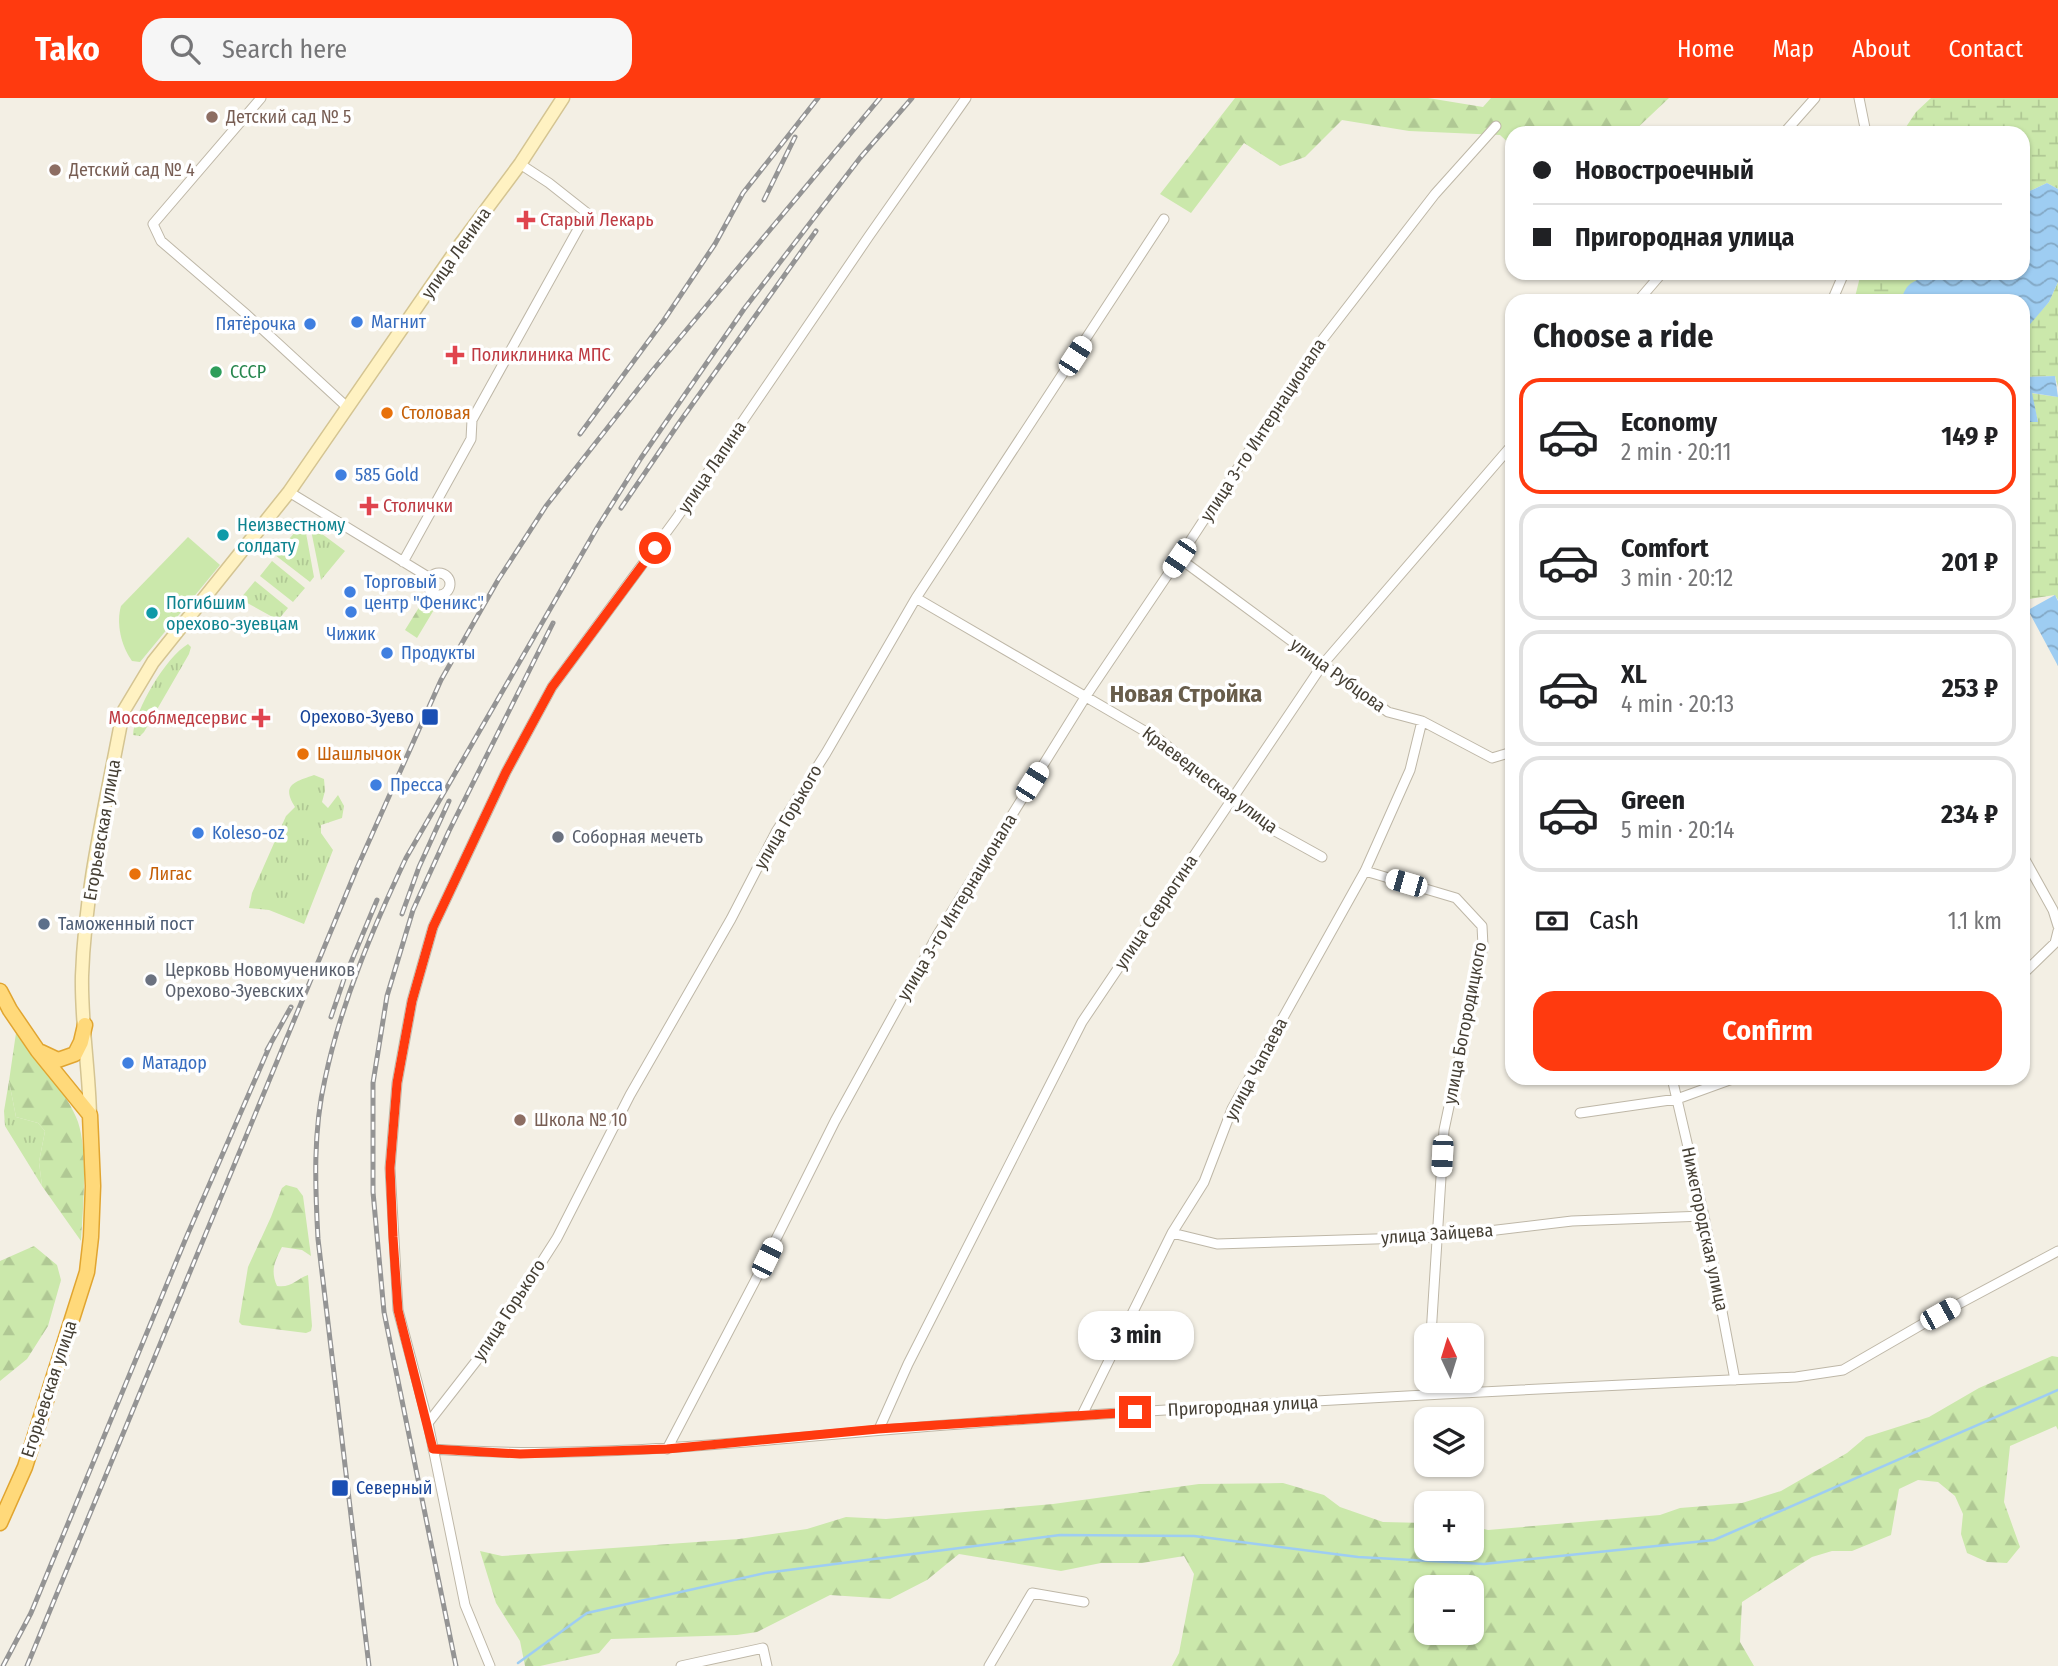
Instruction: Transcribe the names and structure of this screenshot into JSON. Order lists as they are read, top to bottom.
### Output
{
  "streets": {
    "highway": ["Егорьевская улица"],
    "main road": ["улица Ленина"],
    "street": [
      "улица 3-го Интернационала",
      "улица Лапина",
      "улица Рубцова",
      "Краеведческая улица",
      "улица Горького",
      "улица Севрюгина",
      "улица Богородицкого",
      "улица Чапаева",
      "Нижегородская улица",
      "улица Зайцева",
      "Пригородная улица"
    ]
  },
  "crossings": [
    ["улица Ленина", "Егорьевская улица"],
    ["улица 3-го Интернационала", "улица Рубцова"],
    ["улица 3-го Интернационала", "Краеведческая улица"],
    ["улица 3-го Интернационала", "Пригородная улица"],
    ["улица Лапина", "улица Горького"],
    ["улица Лапина", "Пригородная улица"],
    ["улица Рубцова", "улица Севрюгина"],
    ["улица Рубцова", "улица Чапаева"],
    ["Краеведческая улица", "улица Горького"],
    ["Краеведческая улица", "улица Севрюгина"],
    ["улица Севрюгина", "Пригородная улица"],
    ["улица Богородицкого", "улица Чапаева"],
    ["улица Богородицкого", "улица Зайцева"],
    ["улица Чапаева", "улица Зайцева"],
    ["улица Чапаева", "Пригородная улица"],
    ["Нижегородская улица", "улица Зайцева"],
    ["Нижегородская улица", "Пригородная улица"]
  ],
  "districts": ["Новая Стройка"],
  "places": {
    "other": [
      "Детский сад № 5",
      "Детский сад № 4",
      "Магнит",
      "Пятёрочка",
      "СССР",
      "Столовая",
      "585 Gold",
      "Неизвестному солдату",
      "Торговый центр \"Феникс\"",
      "Чижик",
      "Погибшим орехово-зуевцам",
      "Продукты",
      "Шашлычок",
      "Пресса",
      "Koleso-oz",
      "Соборная мечеть",
      "Лигас",
      "Таможенный пост",
      "Церковь Новомучеников Орехово-Зуевских",
      "Матадор",
      "Школа № 10"
    ],
    "health": [
      "Старый Лекарь",
      "Поликлиника МПС",
      "Столички",
      "Мособлмедсервис"
    ],
    "transit": ["Орехово-Зуево", "Северный"]
  },
  "north": "top",
  "page": {
    "header": "Tako",
    "search": "Search here",
    "nav": [
      "Home",
      "Map",
      "About",
      "Contact"
    ],
    "banner": ["Новостроечный", "Пригородная улица"],
    "heading": "Choose a ride",
    "list": [
      {
        "name": "Economy",
        "note": "2 min · 20:11",
        "value": "149 ₽"
      },
      {
        "name": "Comfort",
        "note": "3 min · 20:12",
        "value": "201 ₽"
      },
      {
        "name": "XL",
        "note": "4 min · 20:13",
        "value": "253 ₽"
      },
      {
        "name": "Green",
        "note": "5 min · 20:14",
        "value": "234 ₽"
      }
    ],
    "pay": ["Cash", "1.1 km"],
    "buttons": "Confirm",
    "bubble": "3 min",
    "map_buttons": ["+", "−"]
  }
}
